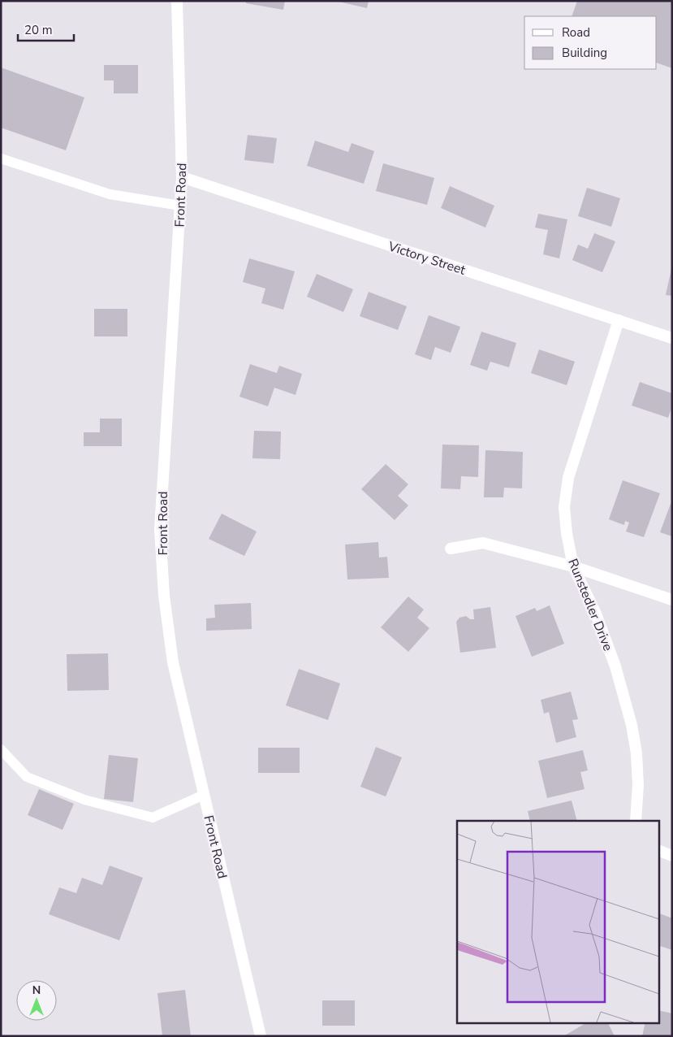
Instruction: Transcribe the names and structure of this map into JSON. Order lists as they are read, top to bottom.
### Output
{
  "streets": {
    "street": ["Front Road", "Victory Street", "Runstedler Drive"]
  },
  "crossings": [
    ["Front Road", "Victory Street"],
    ["Victory Street", "Runstedler Drive"]
  ],
  "legend": ["Road", "Building"],
  "scale_bar": "20 m",
  "north": "top"
}
